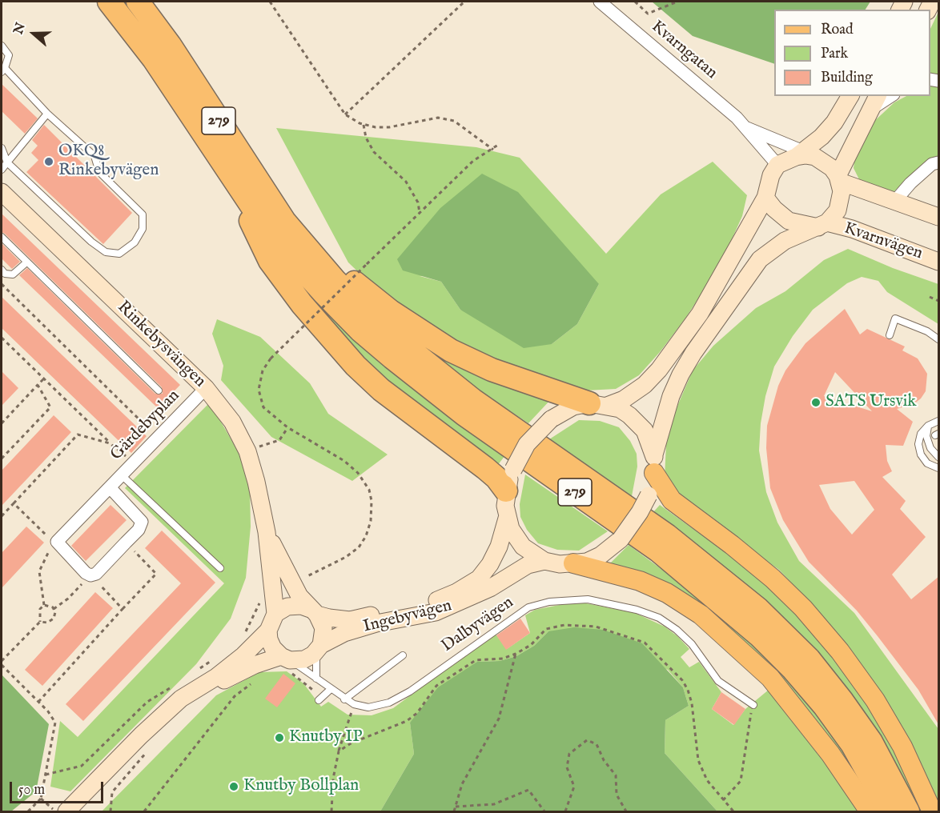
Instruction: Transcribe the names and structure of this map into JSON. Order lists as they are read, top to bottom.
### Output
{
  "streets": {
    "highway": ["279"],
    "street": [
      "Kvarngatan",
      "Kvarnvägen",
      "Rinkebysvängen",
      "Gärdebyplan",
      "Ingebyvägen"
    ],
    "lane": ["Dalbyvägen"]
  },
  "crossings": [
    ["Rinkebysvängen", "Gärdebyplan"],
    ["Rinkebysvängen", "Ingebyvägen"],
    ["Rinkebysvängen", "Dalbyvägen"],
    ["Ingebyvägen", "Dalbyvägen"]
  ],
  "places": [
    "OKQ8 Rinkebyvägen",
    "SATS Ursvik",
    "Knutby IP",
    "Knutby Bollplan"
  ],
  "legend": ["Road", "Park", "Building"],
  "scale_bar": "50 m",
  "north": "left"
}
